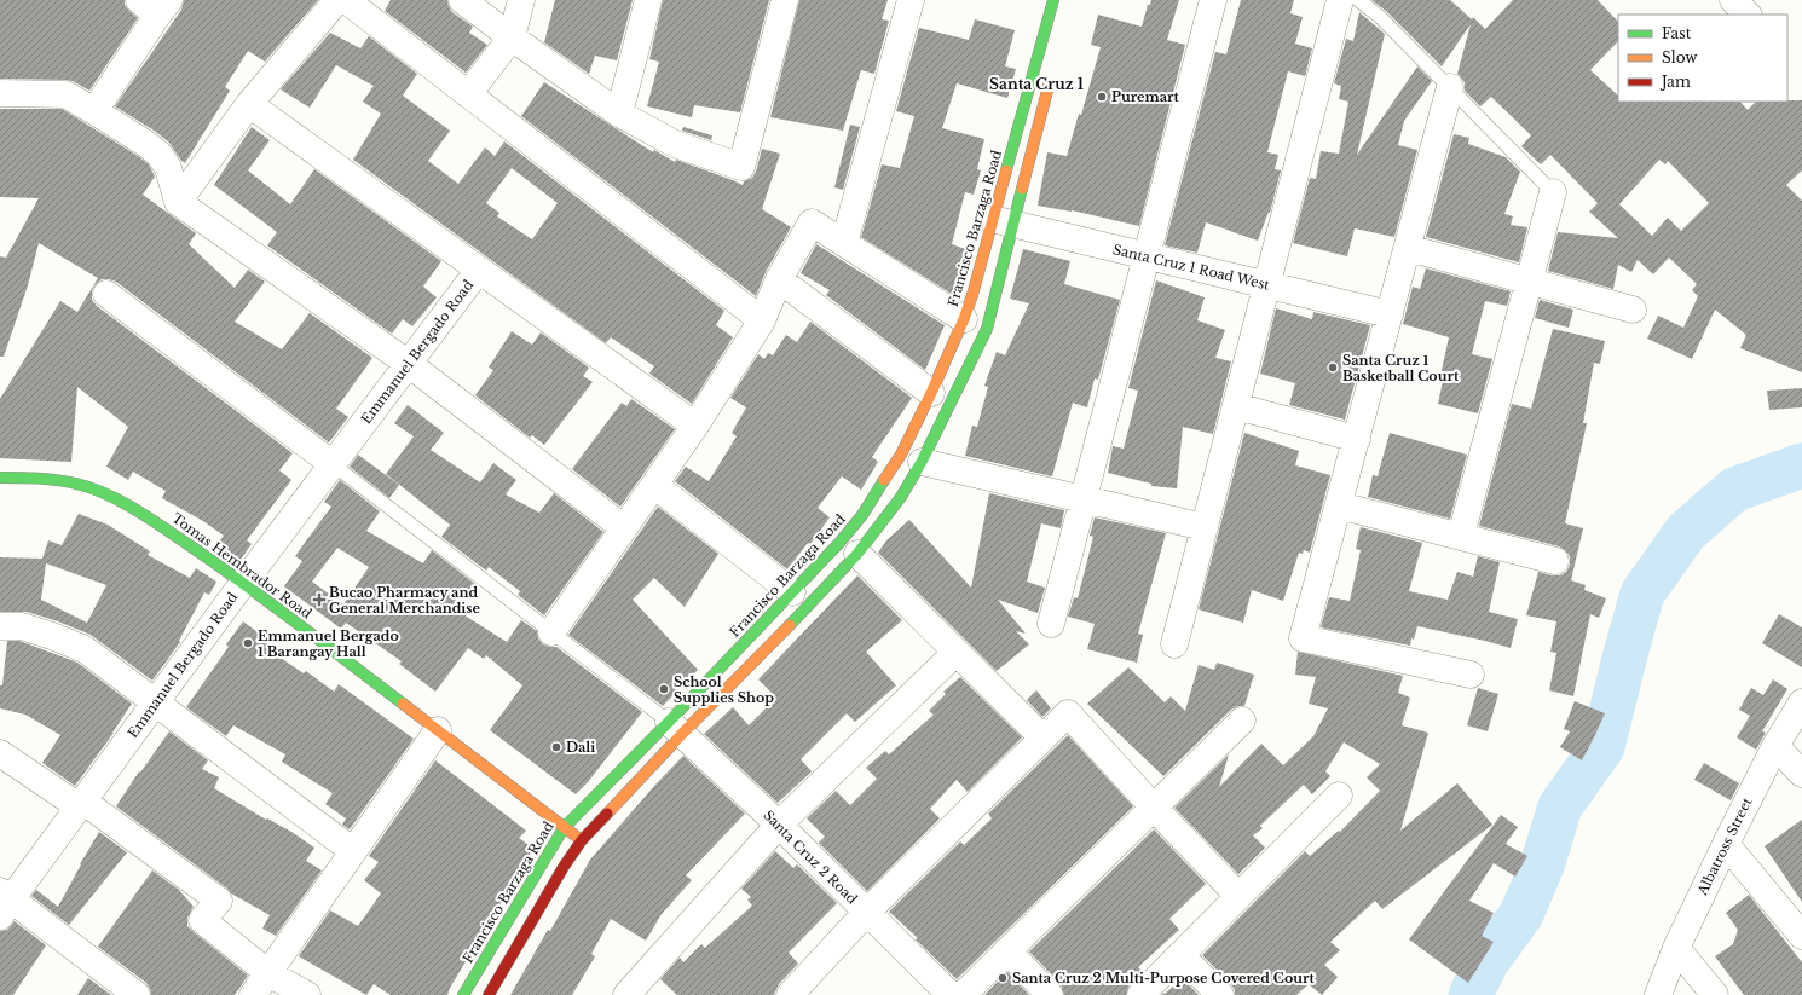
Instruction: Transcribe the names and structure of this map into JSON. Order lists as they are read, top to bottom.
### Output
{
  "streets": {
    "street": [
      "Francisco Barzaga Road",
      "Santa Cruz 1 Road West",
      "Emmanuel Bergado Road",
      "Tomas Hembrador Road",
      "Albatross Street",
      "Santa Cruz 2 Road"
    ]
  },
  "crossings": [
    ["Francisco Barzaga Road", "Santa Cruz 1 Road West"],
    ["Francisco Barzaga Road", "Tomas Hembrador Road"],
    ["Francisco Barzaga Road", "Santa Cruz 2 Road"],
    ["Emmanuel Bergado Road", "Tomas Hembrador Road"]
  ],
  "districts": ["Santa Cruz 1"],
  "places": {
    "other": [
      "Puremart",
      "Santa Cruz 1 Basketball Court",
      "Emmanuel Bergado 1 Barangay Hall",
      "School Supplies Shop",
      "Dali",
      "Santa Cruz 2 Multi-Purpose Covered Court"
    ],
    "health": ["Bucao Pharmacy and General Merchandise"]
  },
  "legend": ["Fast", "Slow", "Jam"]
}
